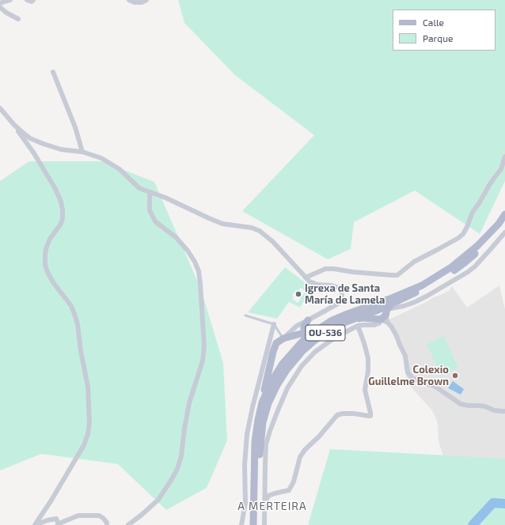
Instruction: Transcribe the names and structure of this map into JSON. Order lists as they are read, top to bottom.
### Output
{
  "streets": {
    "main road": ["OU-536"]
  },
  "districts": ["A MERTEIRA"],
  "places": ["Igrexa de Santa María de Lamela", "Colexio Guillelme Brown"],
  "legend": ["Calle", "Parque"]
}
